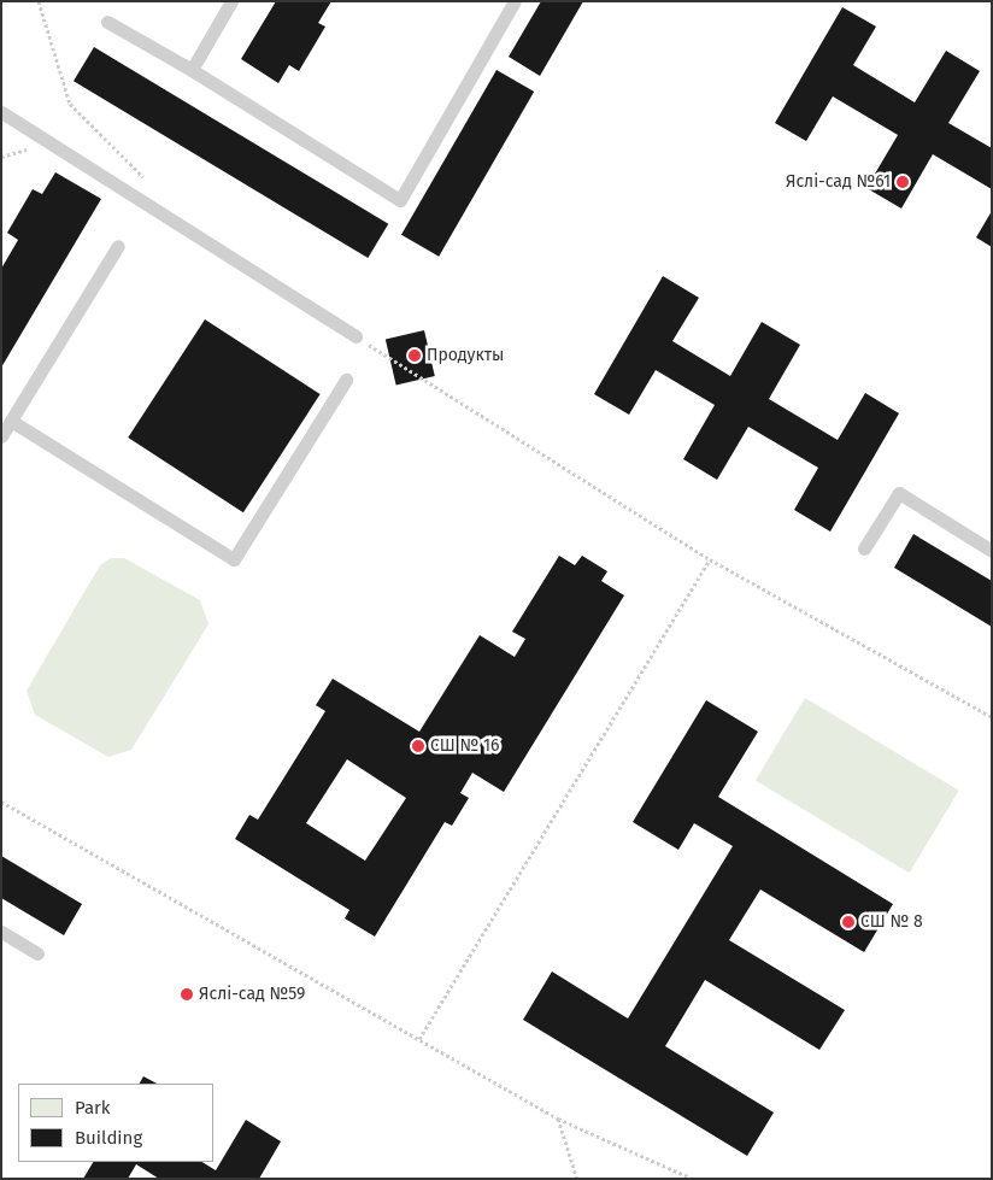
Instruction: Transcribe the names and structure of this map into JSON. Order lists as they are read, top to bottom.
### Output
{
  "places": [
    "Яслі-сад №61",
    "Продукты",
    "СШ № 16",
    "СШ № 8",
    "Яслі-сад №59"
  ],
  "legend": ["Park", "Building"]
}
